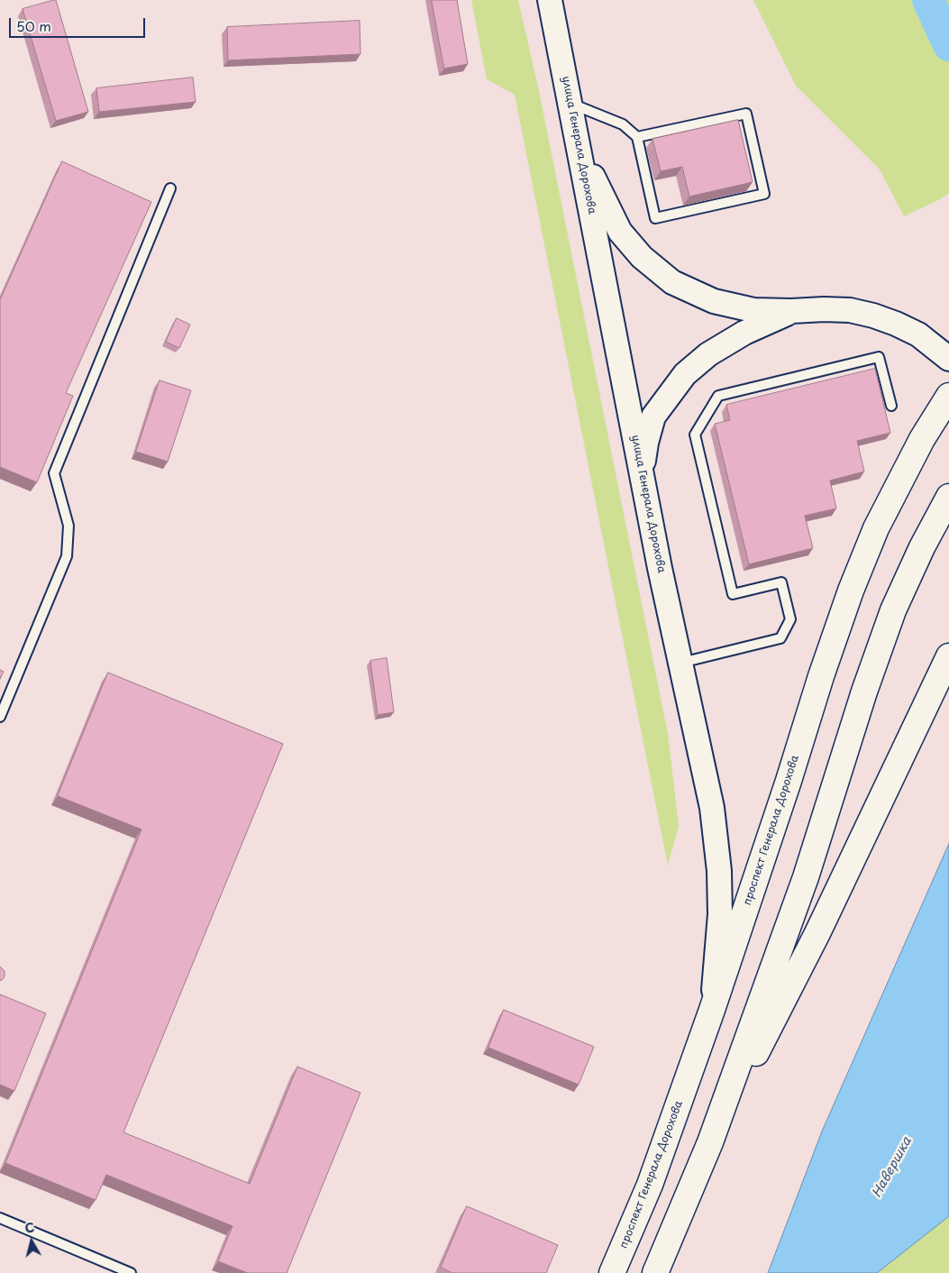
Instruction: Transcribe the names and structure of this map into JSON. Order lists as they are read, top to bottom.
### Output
{
  "streets": {
    "main road": ["проспект Генерала Дорохова"],
    "street": ["улица Генерала Дорохова"]
  },
  "crossings": [
    ["улица Генерала Дорохова", "проспект Генерала Дорохова"]
  ],
  "water": ["Навершка"],
  "scale_bar": "50 m",
  "north": "top"
}
